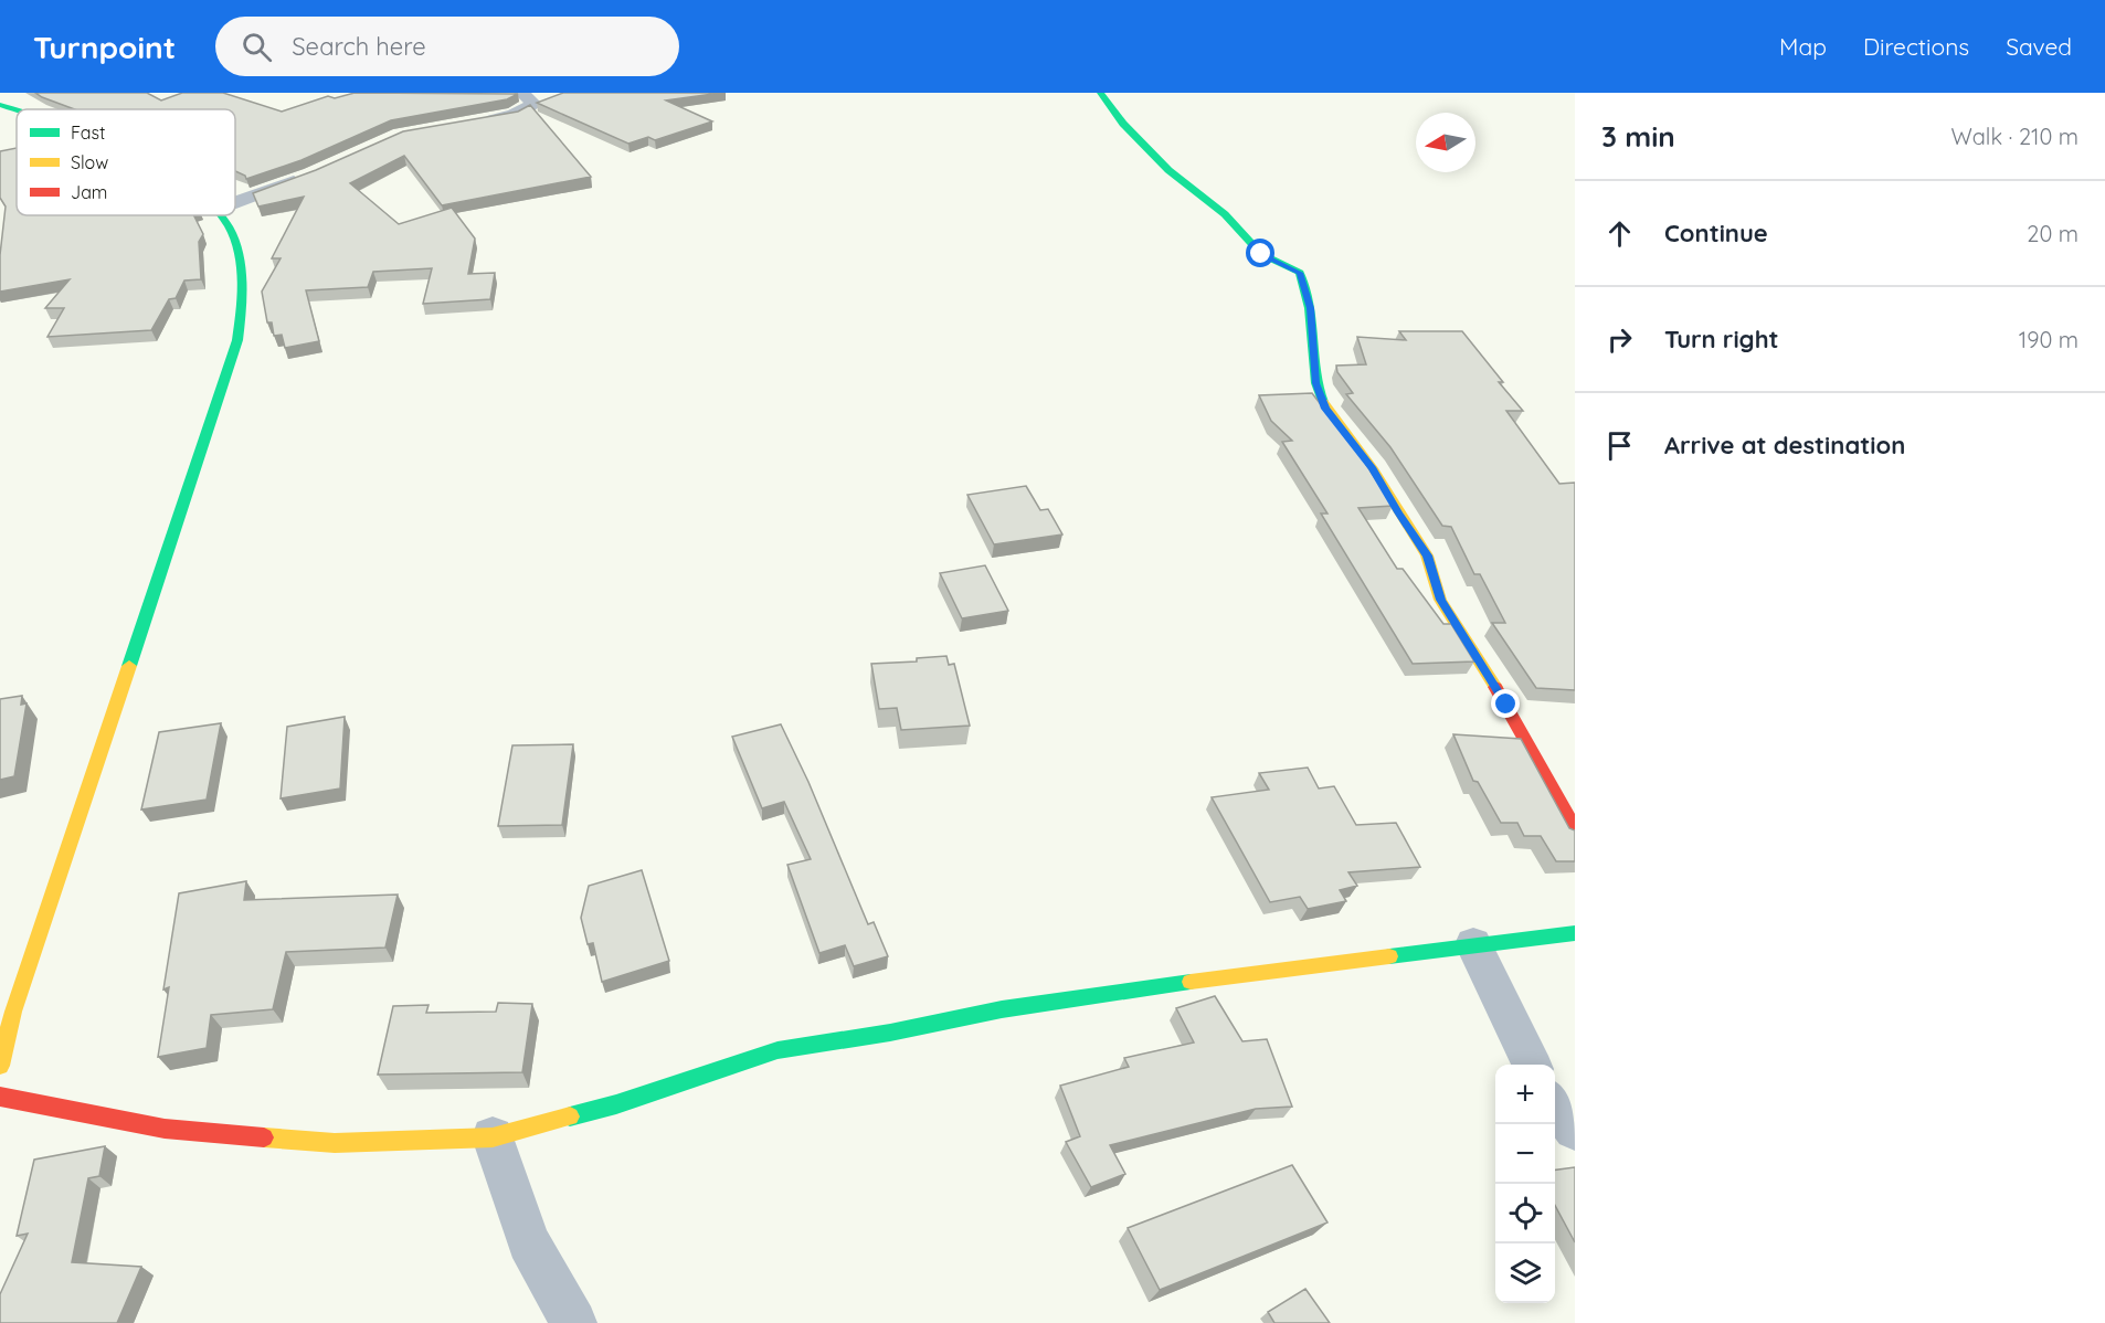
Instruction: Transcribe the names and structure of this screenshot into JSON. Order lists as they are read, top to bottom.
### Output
{
  "legend": ["Fast", "Slow", "Jam"],
  "north": "left",
  "page": {
    "header": "Turnpoint",
    "search": "Search here",
    "nav": ["Map", "Directions", "Saved"],
    "heading": ["3 min", "Walk · 210 m"],
    "list": [
      ["Continue", "20 m"],
      ["Turn right", "190 m"],
      "Arrive at destination"
    ],
    "map_buttons": ["+", "−"]
  }
}
